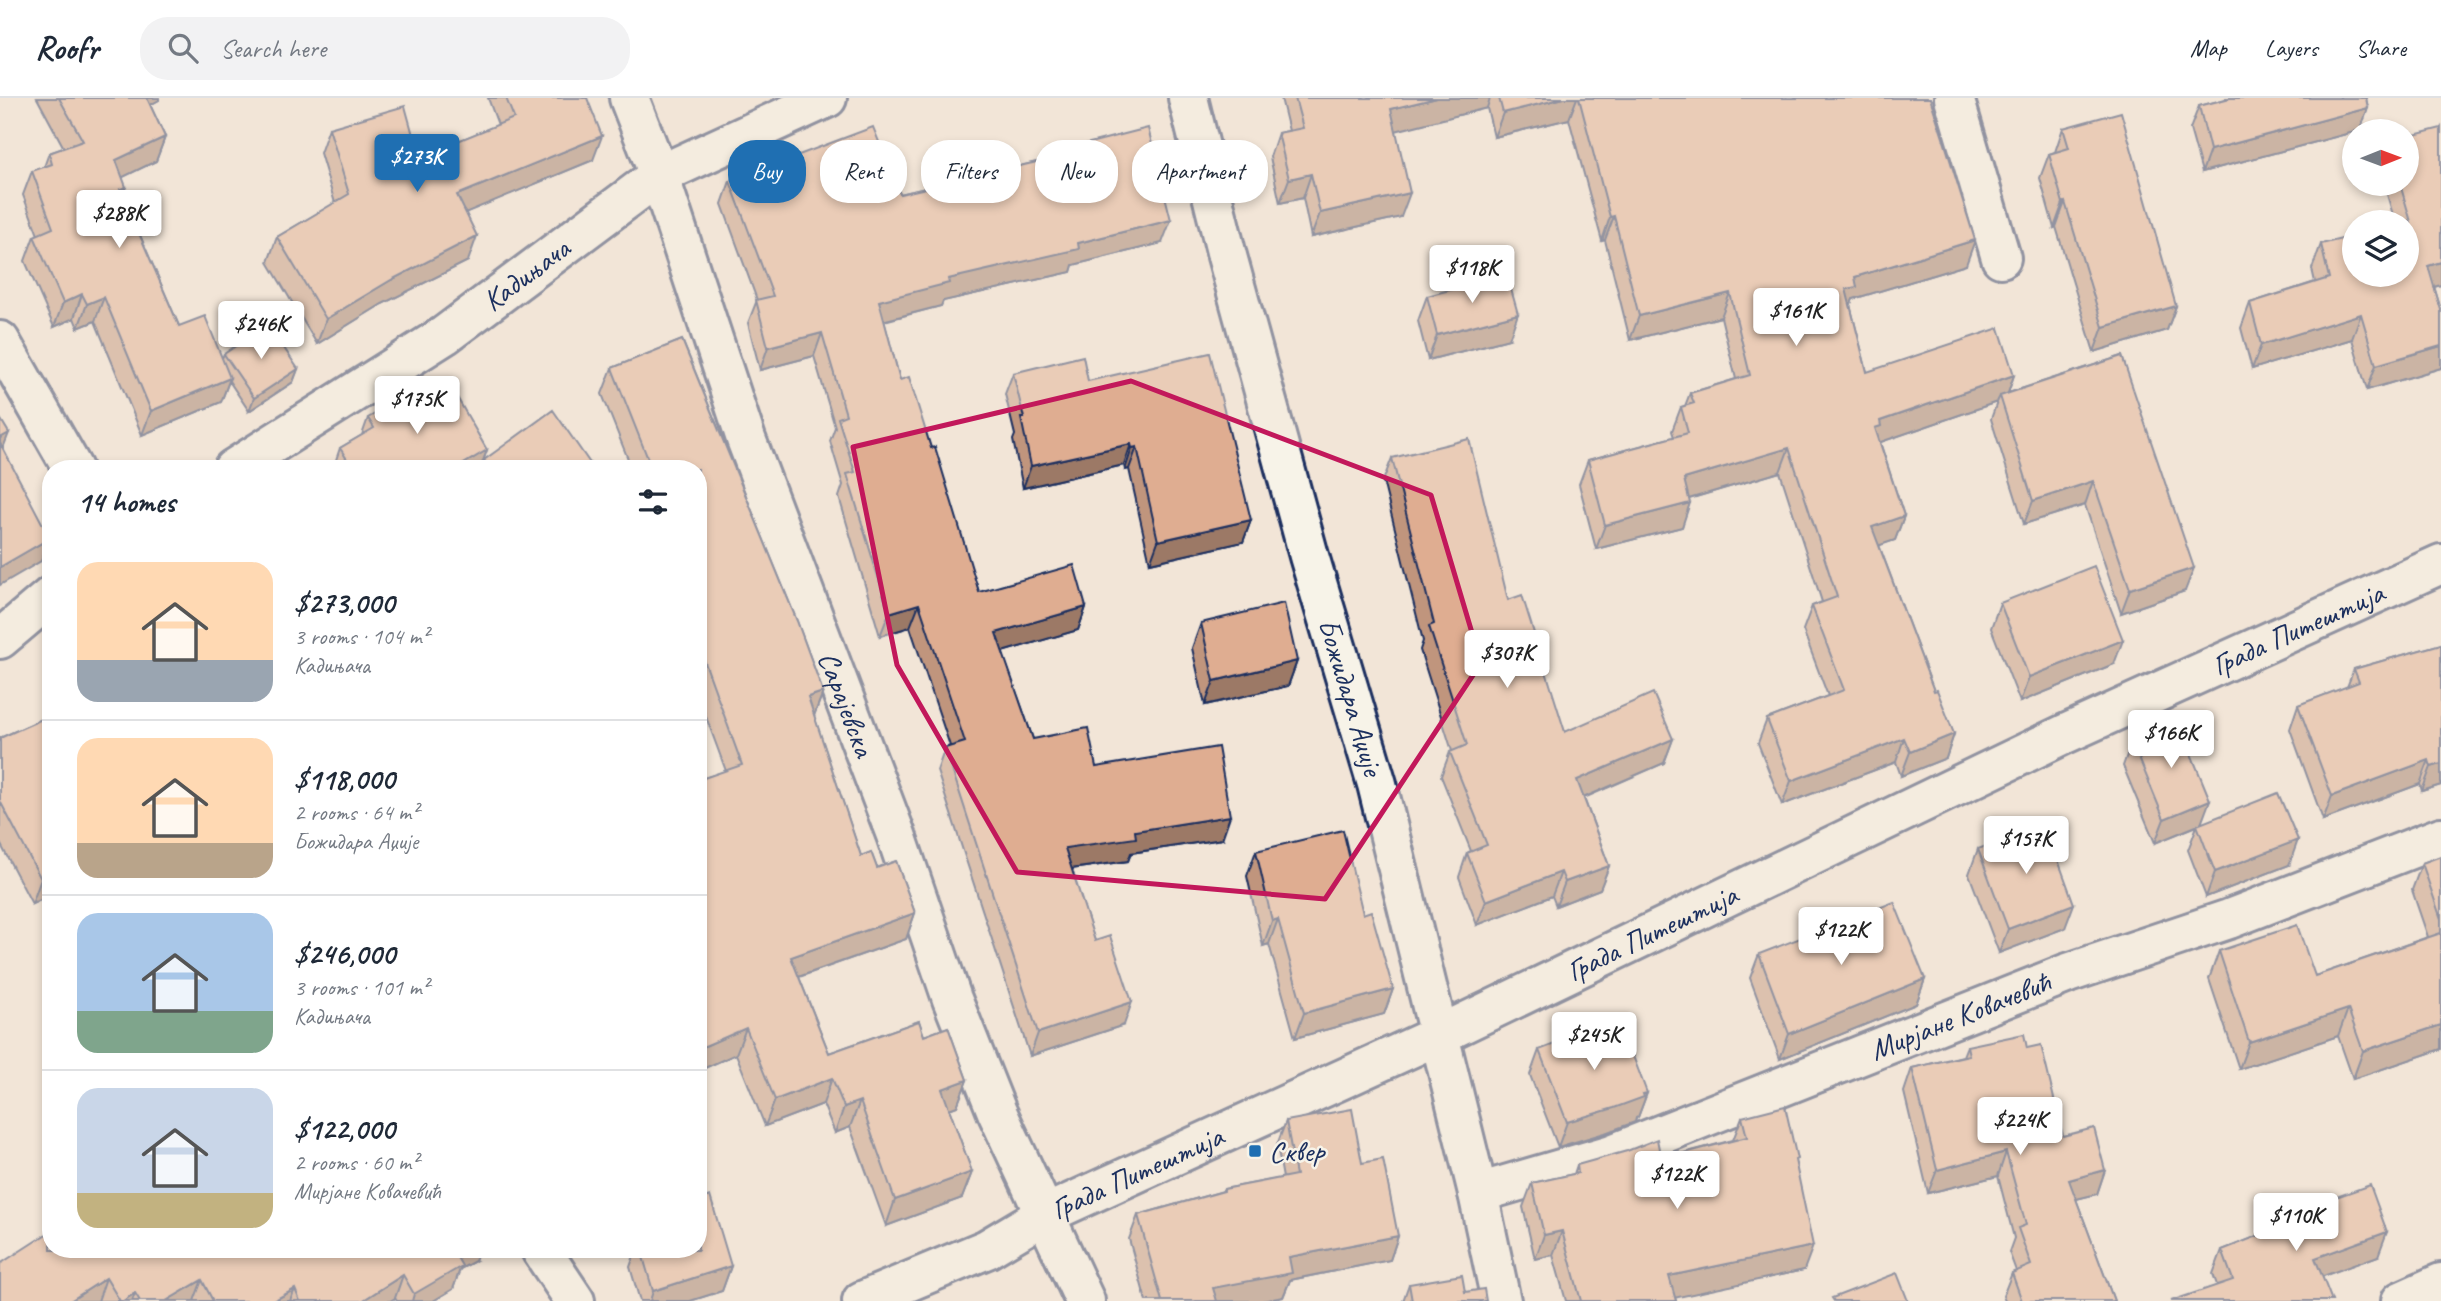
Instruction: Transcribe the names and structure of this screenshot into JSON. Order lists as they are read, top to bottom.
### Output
{
  "streets": {
    "street": [
      "Кадињача",
      "Града Питештија",
      "Божидара Аџије",
      "Сарајевска",
      "Мирјане Ковачевић"
    ]
  },
  "crossings": [
    ["Кадињача", "Сарајевска"],
    ["Града Питештија", "Божидара Аџије"],
    ["Града Питештија", "Сарајевска"],
    ["Божидара Аџије", "Мирјане Ковачевић"]
  ],
  "places": {
    "transit": ["Сквер"]
  },
  "north": "right",
  "page": {
    "header": "Roofr",
    "search": "Search here",
    "nav": ["Map", "Layers", "Share"],
    "price": [
      "$273K",
      "$288K",
      "$118K",
      "$161K",
      "$246K",
      "$175K",
      "$307K",
      "$166K",
      "$157K",
      "$122K",
      "$245K",
      "$224K",
      "$122K",
      "$110K"
    ],
    "chip": [
      "Buy",
      "Rent",
      "Filters",
      "New",
      "Apartment"
    ],
    "heading": "14 homes",
    "list": [
      {
        "name": "$273,000",
        "note": "3 rooms · 104 m² · Кадињача"
      },
      {
        "name": "$118,000",
        "note": "2 rooms · 64 m² · Божидара Аџије"
      },
      {
        "name": "$246,000",
        "note": "3 rooms · 101 m² · Кадињача"
      },
      {
        "name": "$122,000",
        "note": "2 rooms · 60 m² · Мирјане Ковачевић"
      }
    ]
  }
}
